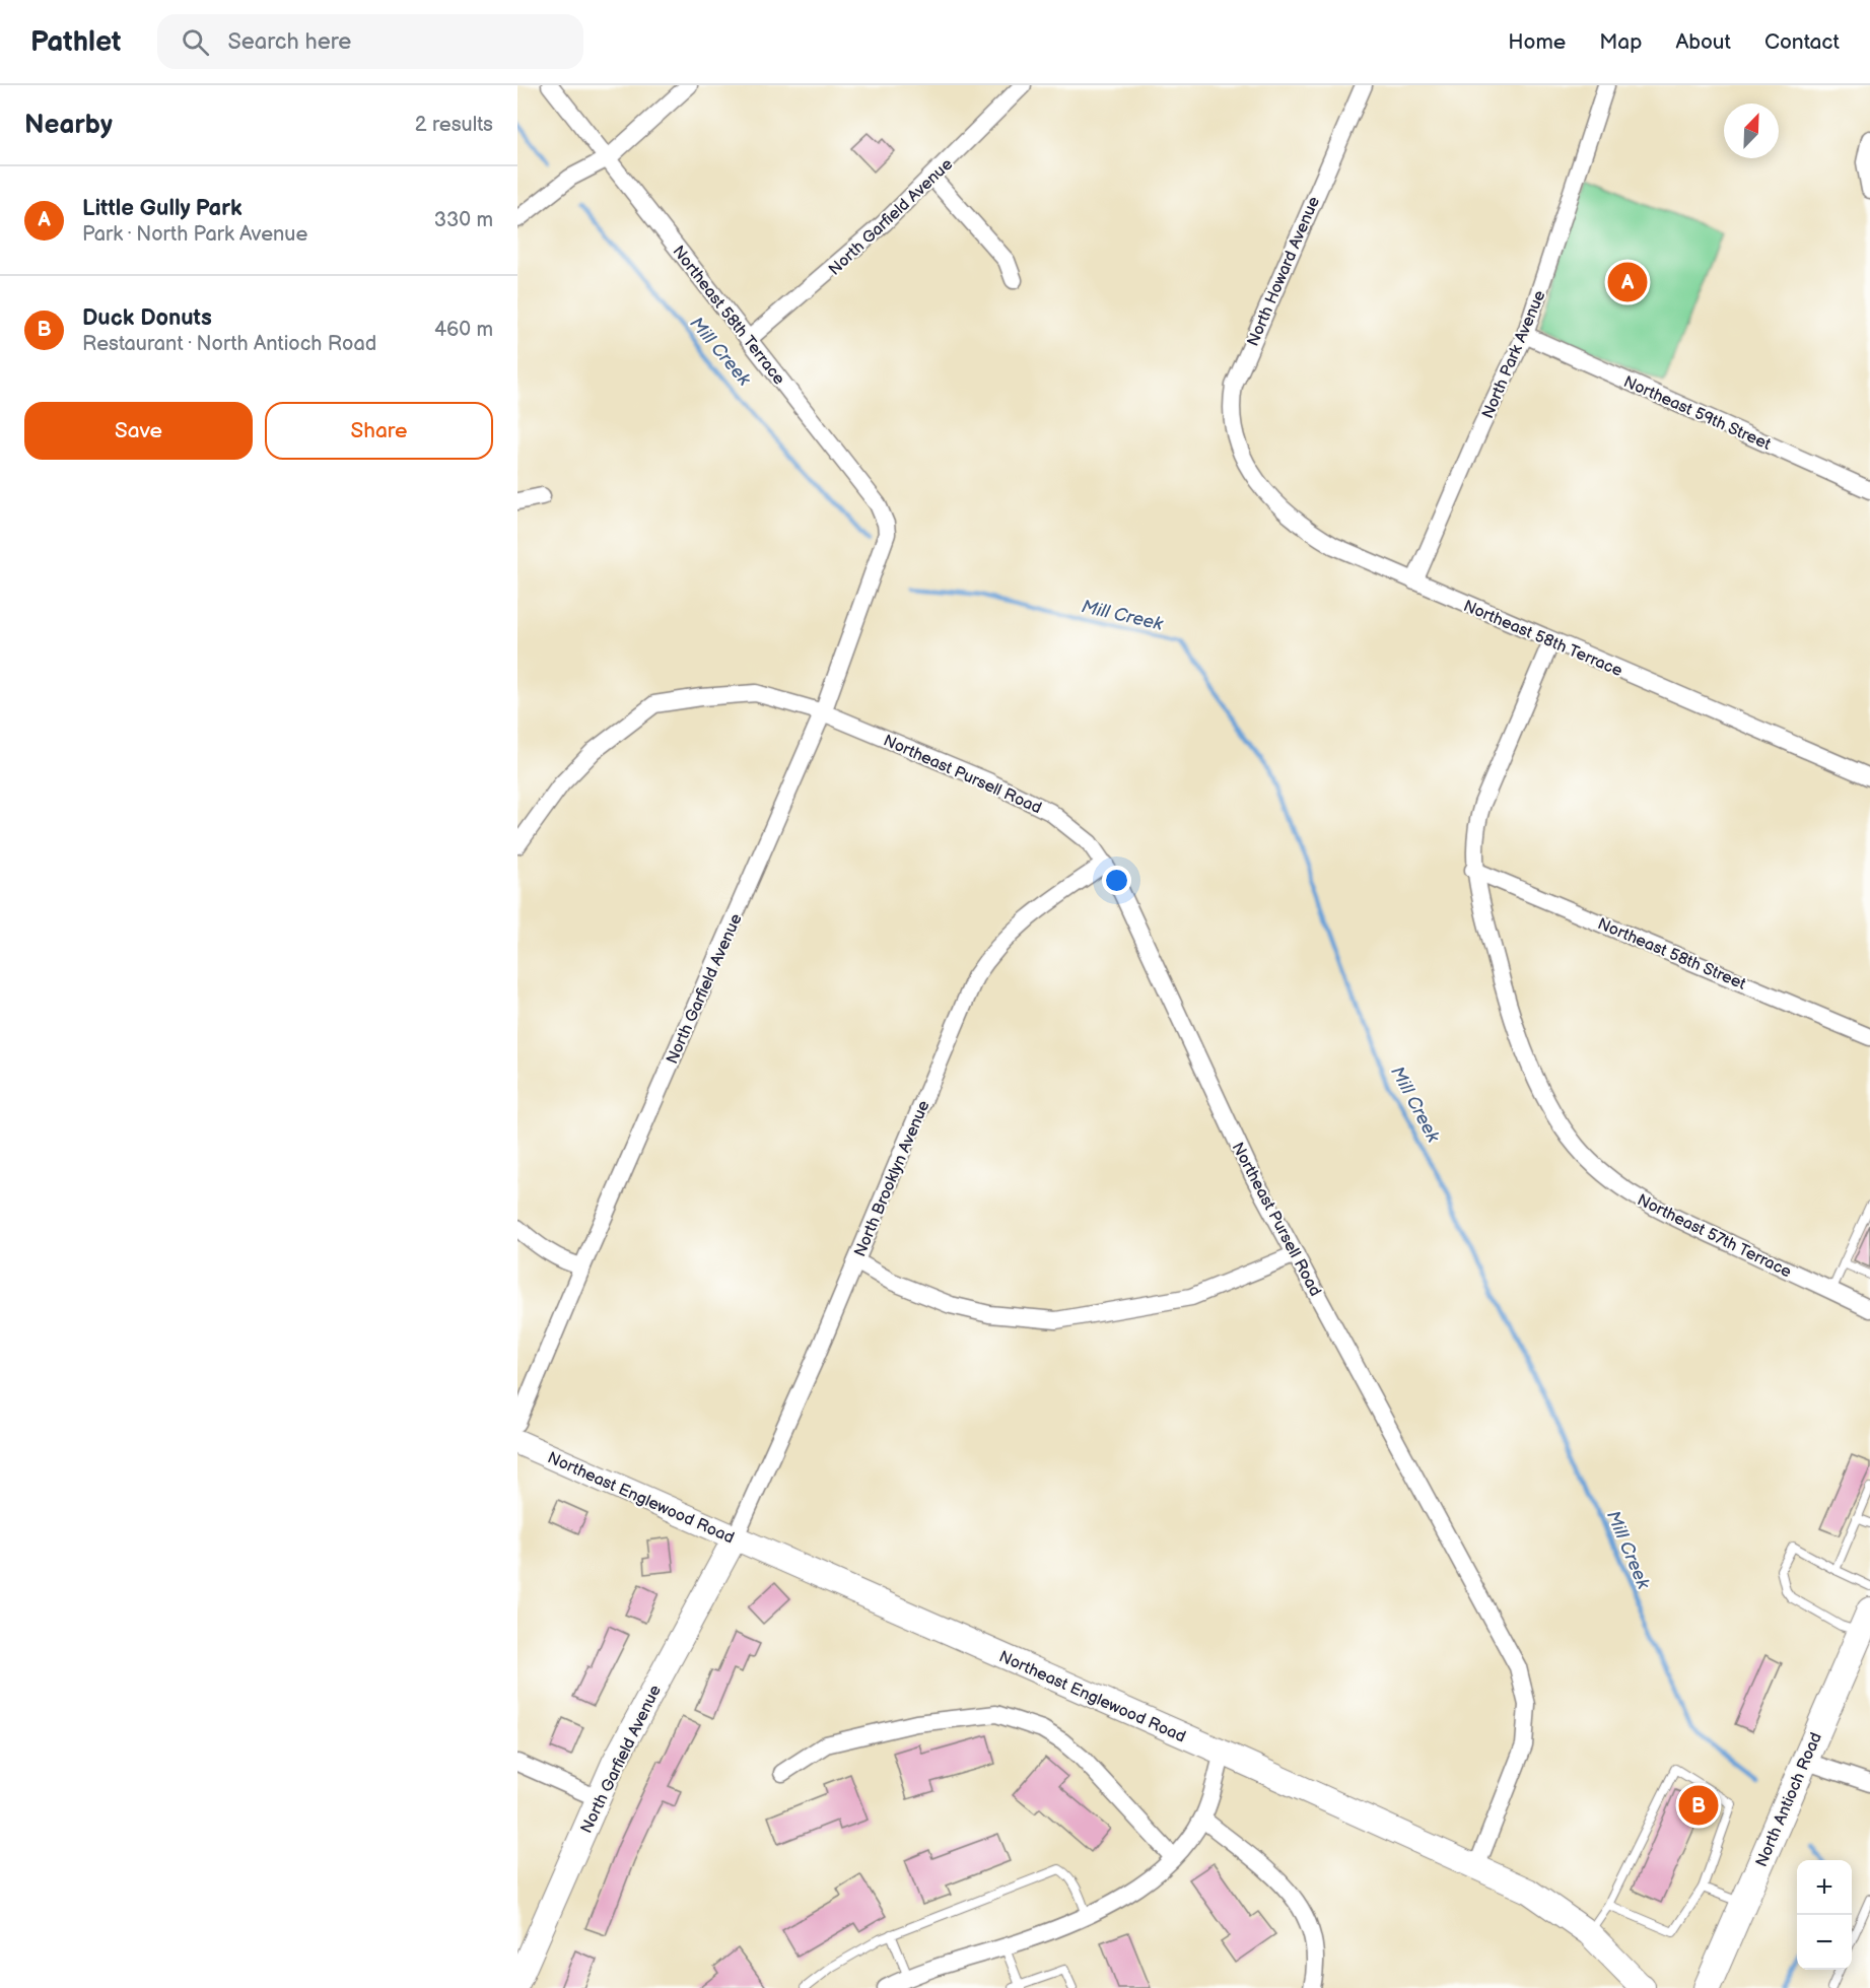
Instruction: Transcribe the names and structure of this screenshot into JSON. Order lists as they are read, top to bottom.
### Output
{
  "streets": {
    "main road": ["North Garfield Avenue", "Northeast Englewood Road", "North Antioch Road"],
    "street": [
      "North Howard Avenue",
      "Northeast 58th Terrace",
      "North Park Avenue",
      "Northeast 59th Street",
      "Northeast Pursell Road",
      "Northeast 58th Street",
      "North Brooklyn Avenue",
      "Northeast 57th Terrace"
    ]
  },
  "crossings": [
    ["North Garfield Avenue", "Northeast 58th Terrace"],
    ["North Garfield Avenue", "Northeast Pursell Road"],
    ["North Garfield Avenue", "North Brooklyn Avenue"],
    ["North Garfield Avenue", "Northeast Englewood Road"],
    ["North Howard Avenue", "Northeast 58th Terrace"],
    ["Northeast 58th Terrace", "North Park Avenue"],
    ["North Park Avenue", "Northeast 59th Street"],
    ["Northeast Pursell Road", "North Brooklyn Avenue"],
    ["Northeast Pursell Road", "Northeast Englewood Road"],
    ["Northeast 58th Street", "Northeast 57th Terrace"],
    ["North Brooklyn Avenue", "Northeast Englewood Road"]
  ],
  "water": ["Mill Creek"],
  "north": "top right",
  "page": {
    "header": "Pathlet",
    "search": "Search here",
    "nav": [
      "Home",
      "Map",
      "About",
      "Contact"
    ],
    "heading": ["Nearby", "2 results"],
    "list": [
      {
        "mark": "A",
        "name": "Little Gully Park",
        "note": "Park · North Park Avenue",
        "value": "330 m"
      },
      {
        "mark": "B",
        "name": "Duck Donuts",
        "note": "Restaurant · North Antioch Road",
        "value": "460 m"
      }
    ],
    "pins": ["A", "B"],
    "buttons": ["Save", "Share"],
    "map_buttons": ["+", "−"]
  }
}
